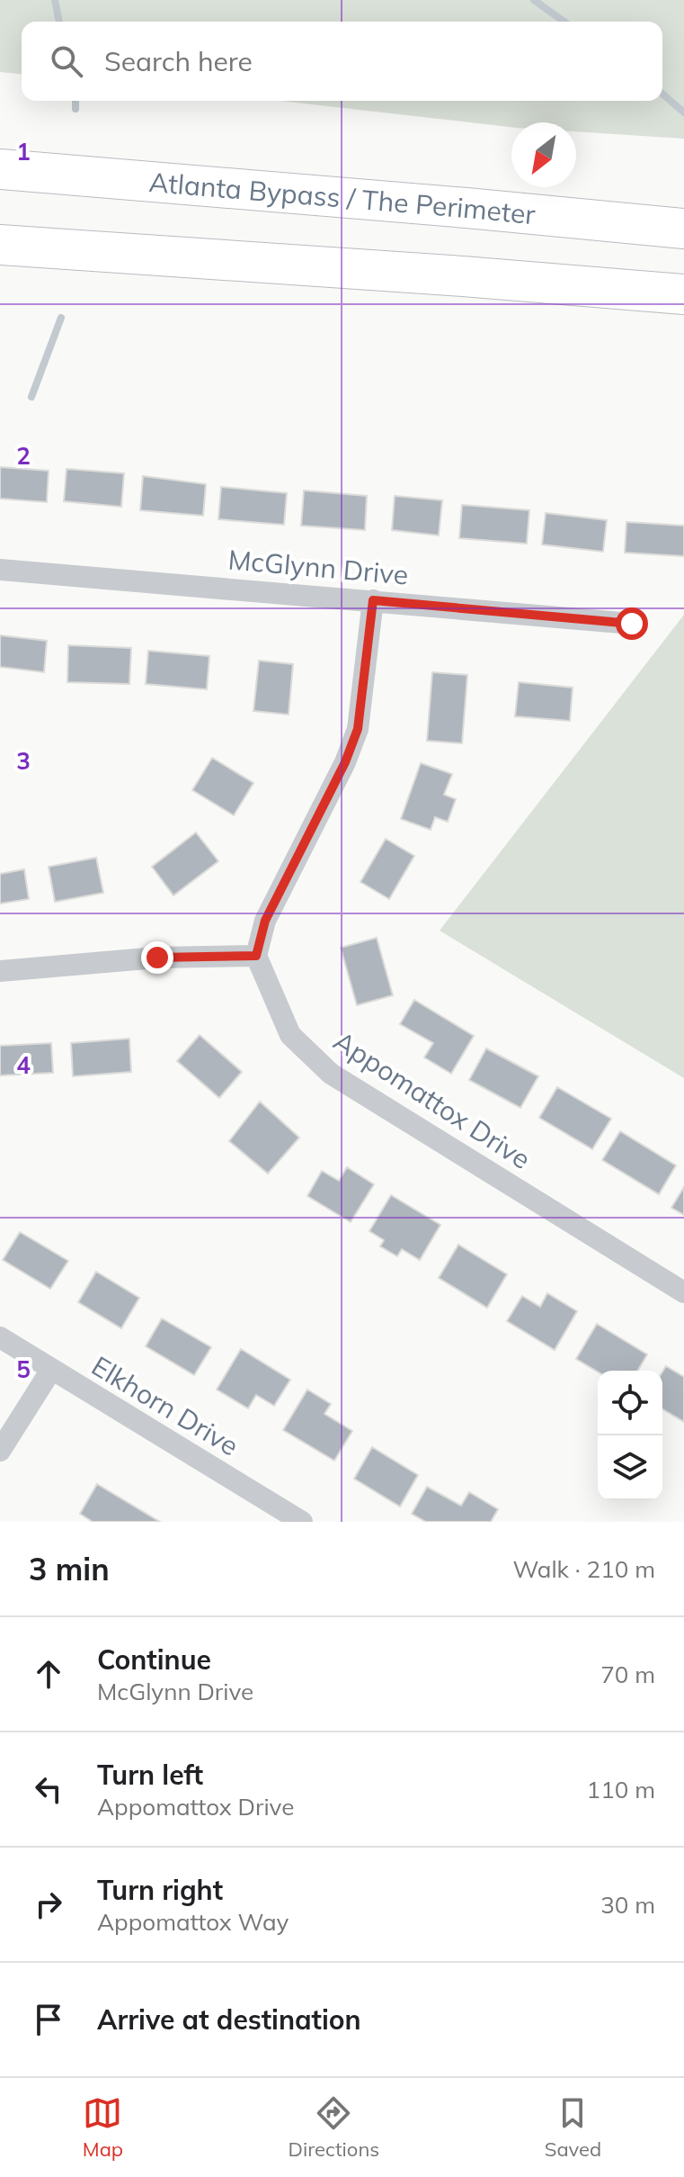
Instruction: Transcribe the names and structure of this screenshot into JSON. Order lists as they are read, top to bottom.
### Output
{
  "streets": {
    "highway": ["Atlanta Bypass / The Perimeter"],
    "street": ["McGlynn Drive", "Appomattox Drive", "Elkhorn Drive"]
  },
  "north": "bottom left",
  "page": {
    "search": "Search here",
    "heading": ["3 min", "Walk · 210 m"],
    "list": [
      ["Continue", "McGlynn Drive", "70 m"],
      ["Turn left", "Appomattox Drive", "110 m"],
      ["Turn right", "Appomattox Way", "30 m"],
      "Arrive at destination"
    ],
    "nav": ["Map", "Directions", "Saved"]
  },
  "grid": {
    "rows": [
      "1",
      "2",
      "3",
      "4",
      "5"
    ]
  }
}
